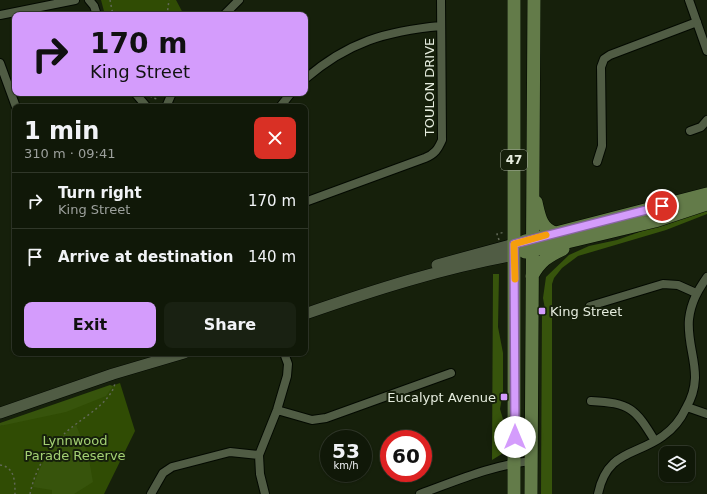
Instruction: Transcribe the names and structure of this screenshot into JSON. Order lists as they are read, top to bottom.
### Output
{
  "streets": {
    "main road": ["47"],
    "street": ["TOULON DRIVE"]
  },
  "parks": ["Lynnwood Parade Reserve"],
  "places": {
    "transit": ["King Street", "Eucalypt Avenue"]
  },
  "page": {
    "turn": ["170 m", "King Street"],
    "heading": ["1 min", "310 m · 09:41"],
    "list": [
      {
        "name": "Turn right",
        "note": "King Street",
        "value": "170 m"
      },
      {
        "name": "Arrive at destination",
        "value": "140 m"
      }
    ],
    "buttons": ["Exit", "Share"],
    "speed": "53 km/h",
    "limit": "60"
  }
}
